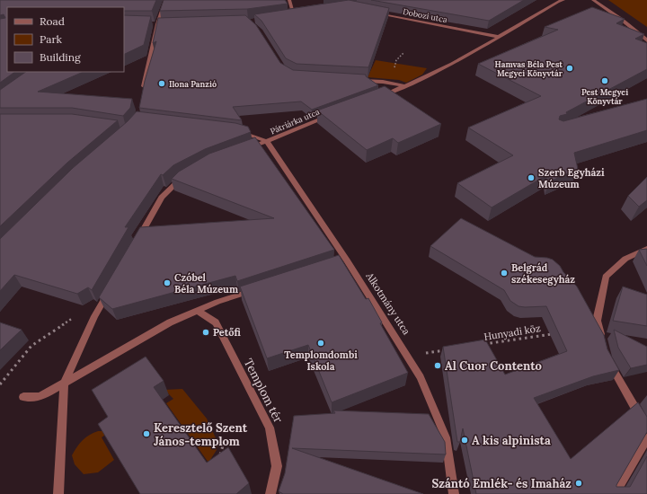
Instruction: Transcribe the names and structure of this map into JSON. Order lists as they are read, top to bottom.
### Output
{
  "streets": {
    "street": [
      "Dobozi utca",
      "Pátriárka utca",
      "Alkotmány utca",
      "Templom tér"
    ],
    "path": ["Hunyadi köz"]
  },
  "crossings": [
    ["Pátriárka utca", "Alkotmány utca"]
  ],
  "places": [
    "Hamvas Béla Pest Megyei Könyvtár",
    "Pest Megyei Könyvtár",
    "Ilona Panzió",
    "Szerb Egyházi Múzeum",
    "Belgrád székesegyház",
    "Czóbel Béla Múzeum",
    "Petőfi",
    "Templomdombi Iskola",
    "Al Cuor Contento",
    "Keresztelő Szent János-templom",
    "A kis alpinista",
    "Szántó Emlék- és Imaház"
  ],
  "legend": ["Road", "Park", "Building"]
}
